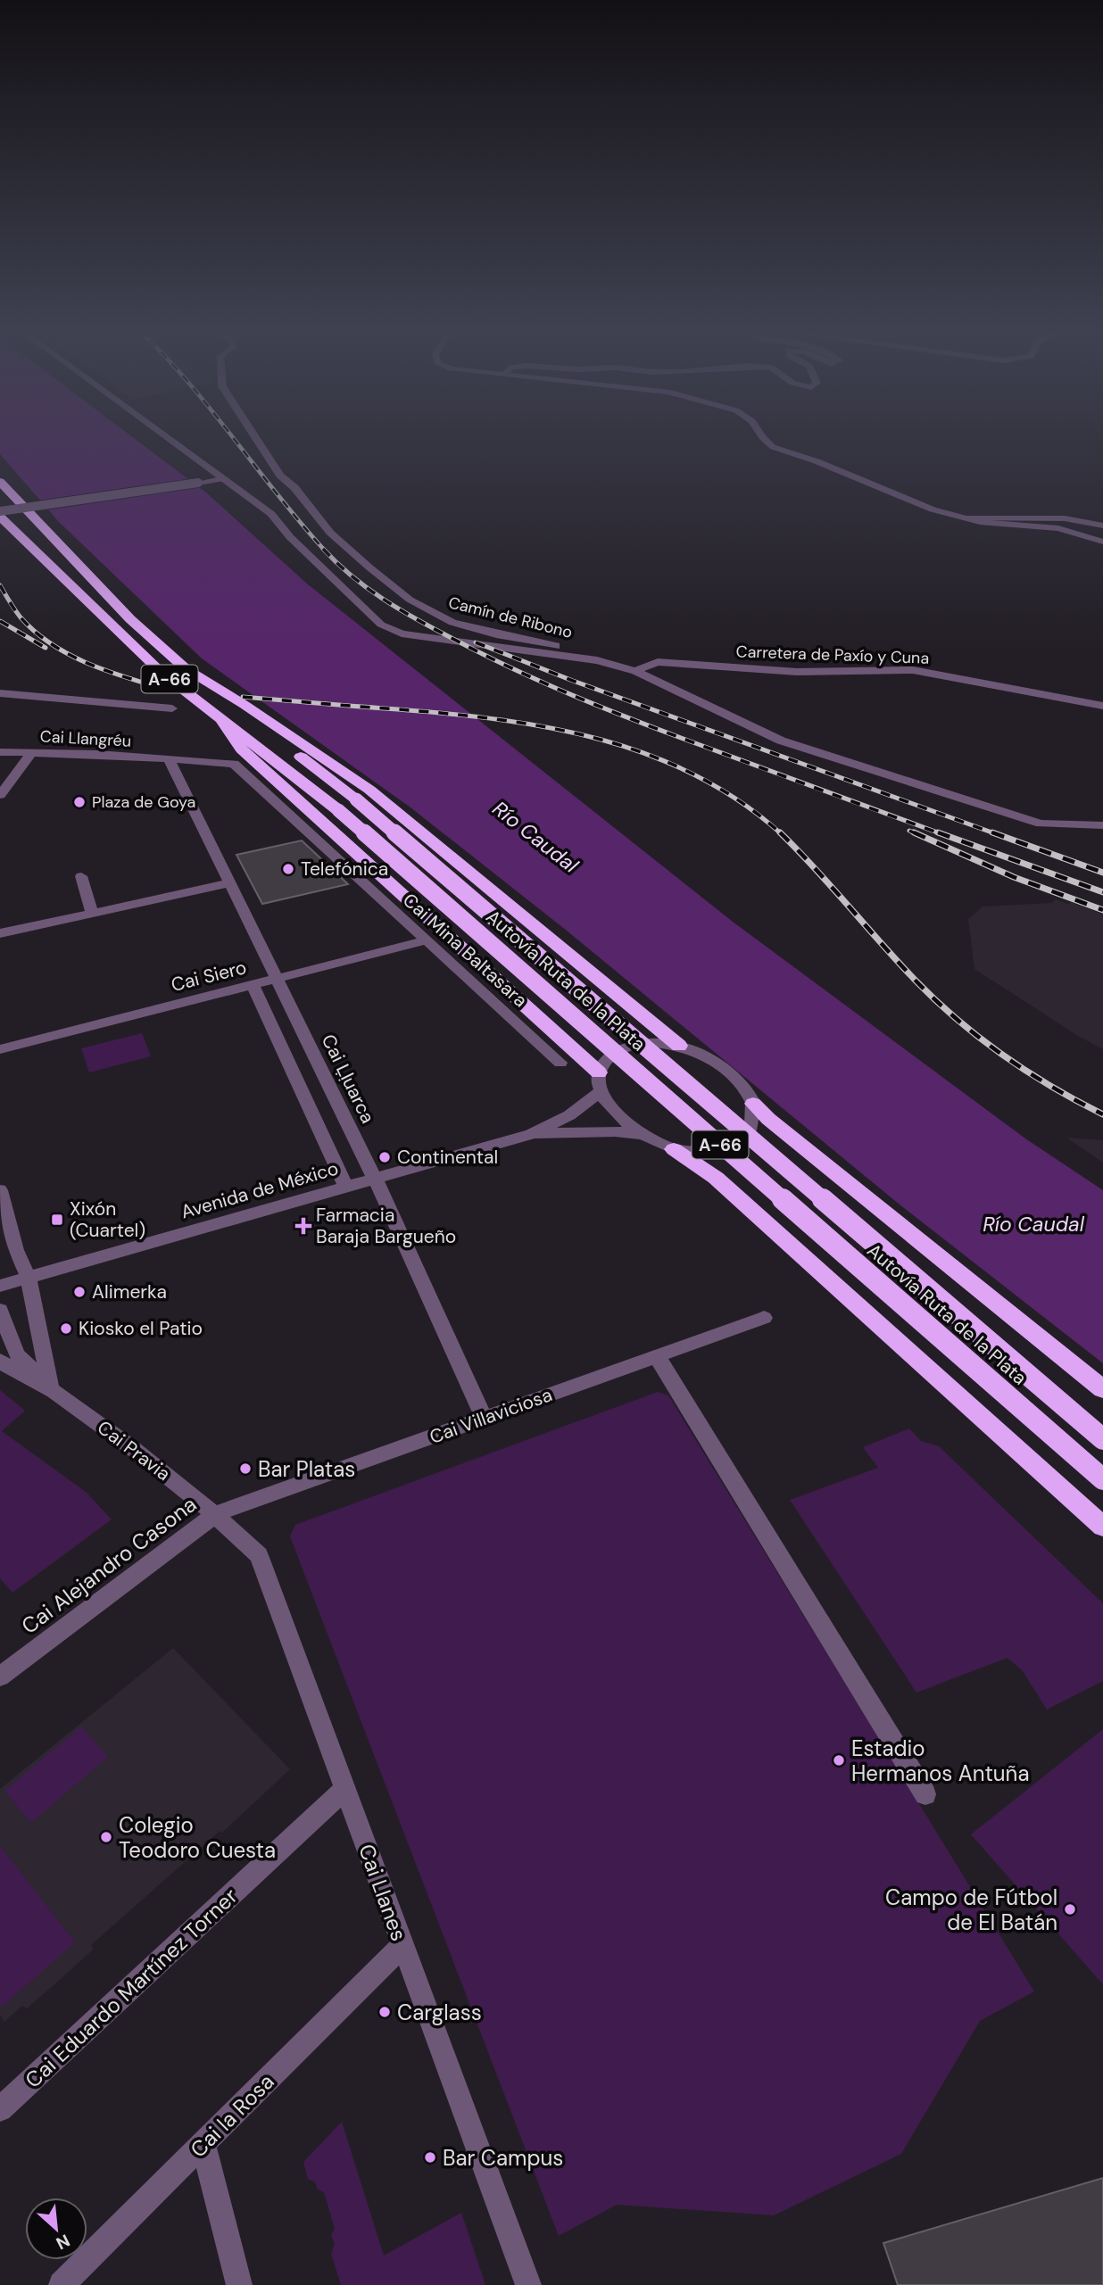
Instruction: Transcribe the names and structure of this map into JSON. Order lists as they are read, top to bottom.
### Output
{
  "streets": {
    "highway": ["A-66", "Autovía Ruta de la Plata"],
    "street": [
      "Camín de Ribono",
      "Carretera de Paxío y Cuna",
      "Cai Llangréu",
      "Cai Mina Baltasara",
      "Cai Siero",
      "Cai Ḷḷuarca",
      "Avenida de México",
      "Cai Villaviciosa",
      "Cai Pravia",
      "Cai Alejandro Casona",
      "Cai Llanes",
      "Cai Eduardo Martínez Torner",
      "Cai la Rosa"
    ]
  },
  "crossings": [
    ["A-66", "Avenida de México"],
    ["Cai Llangréu", "Cai Mina Baltasara"],
    ["Cai Llangréu", "Cai Ḷḷuarca"],
    ["Cai Mina Baltasara", "Cai Siero"],
    ["Cai Siero", "Cai Ḷḷuarca"],
    ["Cai Ḷḷuarca", "Avenida de México"],
    ["Cai Ḷḷuarca", "Cai Villaviciosa"],
    ["Cai Villaviciosa", "Cai Pravia"],
    ["Cai Villaviciosa", "Cai Alejandro Casona"],
    ["Cai Villaviciosa", "Cai Llanes"],
    ["Cai Pravia", "Cai Alejandro Casona"],
    ["Cai Pravia", "Cai Llanes"],
    ["Cai Alejandro Casona", "Cai Llanes"],
    ["Cai Llanes", "Cai Eduardo Martínez Torner"],
    ["Cai Llanes", "Cai la Rosa"]
  ],
  "water": ["Río Caudal"],
  "places": {
    "other": [
      "Plaza de Goya",
      "Telefónica",
      "Continental",
      "Alimerka",
      "Kiosko el Patio",
      "Bar Platas",
      "Estadio Hermanos Antuña",
      "Colegio Teodoro Cuesta",
      "Campo de Fútbol de El Batán",
      "Carglass",
      "Bar Campus"
    ],
    "transit": ["Xixón (Cuartel)"],
    "health": ["Farmacia Baraja Bargueño"]
  },
  "north": "bottom right"
}
